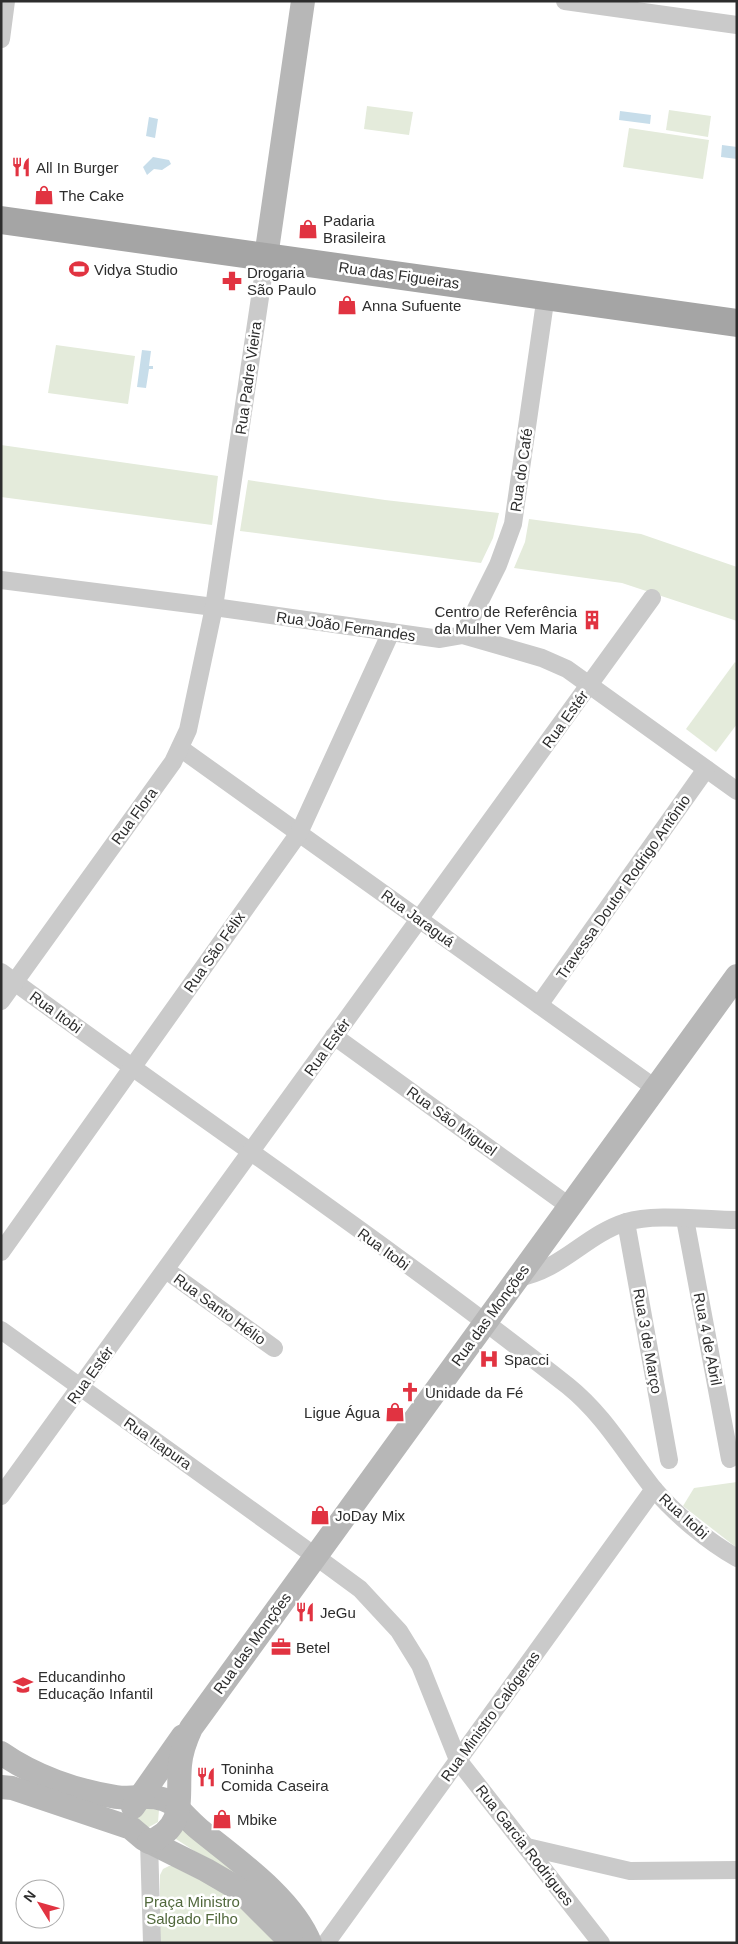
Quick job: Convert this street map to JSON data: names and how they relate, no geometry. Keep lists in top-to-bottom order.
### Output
{
  "streets": {
    "main road": ["Rua das Figueiras"],
    "street": [
      "Rua Padre Vieira",
      "Rua do Café",
      "Rua João Fernandes",
      "Rua Estér",
      "Rua Flora",
      "Travessa Doutor Rodrigo Antônio",
      "Rua Jaraguá",
      "Rua São Félix",
      "Rua Itobi",
      "Rua São Miguel",
      "Rua Santo Hélio",
      "Rua das Monções",
      "Rua 4 de Abril",
      "Rua 3 de Março",
      "Rua Itapura",
      "Rua Ministro Calógeras",
      "Rua Garcia Rodrigues"
    ]
  },
  "crossings": [
    ["Rua das Figueiras", "Rua Padre Vieira"],
    ["Rua das Figueiras", "Rua do Café"],
    ["Rua Padre Vieira", "Rua João Fernandes"],
    ["Rua Padre Vieira", "Rua Flora"],
    ["Rua do Café", "Rua João Fernandes"],
    ["Rua João Fernandes", "Rua Estér"],
    ["Rua João Fernandes", "Rua Flora"],
    ["Rua João Fernandes", "Travessa Doutor Rodrigo Antônio"],
    ["Rua João Fernandes", "Rua São Félix"],
    ["Rua Estér", "Rua Jaraguá"],
    ["Rua Estér", "Rua Itobi"],
    ["Rua Estér", "Rua São Miguel"],
    ["Rua Estér", "Rua Santo Hélio"],
    ["Rua Estér", "Rua Itapura"],
    ["Rua Flora", "Rua Jaraguá"],
    ["Rua Flora", "Rua Itobi"],
    ["Travessa Doutor Rodrigo Antônio", "Rua Jaraguá"],
    ["Rua Jaraguá", "Rua São Félix"],
    ["Rua Jaraguá", "Rua das Monções"],
    ["Rua São Félix", "Rua Itobi"],
    ["Rua Itobi", "Rua das Monções"],
    ["Rua Itobi", "Rua Ministro Calógeras"],
    ["Rua São Miguel", "Rua das Monções"],
    ["Rua das Monções", "Rua Itapura"],
    ["Rua das Monções", "Rua Garcia Rodrigues"],
    ["Rua Itapura", "Rua Garcia Rodrigues"],
    ["Rua Ministro Calógeras", "Rua Garcia Rodrigues"]
  ],
  "parks": ["Praça Ministro Salgado Filho"],
  "places": {
    "restaurant": ["All In Burger", "JeGu", "Toninha Comida Caseira"],
    "shop": [
      "The Cake",
      "Padaria Brasileira",
      "Anna Sufuente",
      "Ligue Água",
      "JoDay Mix",
      "Mbike"
    ],
    "sports": ["Vidya Studio"],
    "pharmacy": ["Drogaria São Paulo"],
    "building": ["Centro de Referência da Mulher Vem Maria"],
    "hospital": ["Spacci"],
    "church": ["Unidade da Fé"],
    "office": ["Betel"],
    "school or university": ["Educandinho Educação Infantil"]
  },
  "north": "top left"
}
